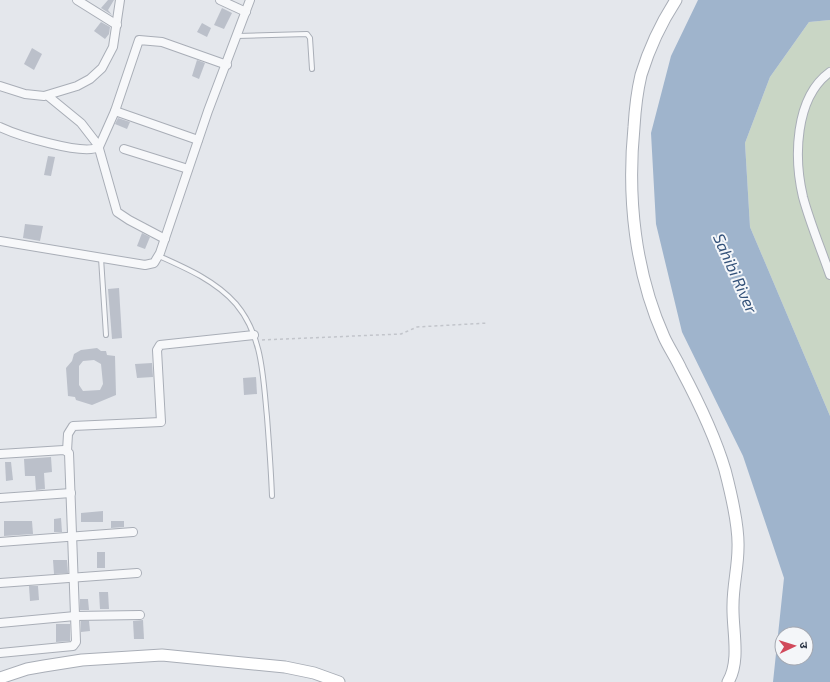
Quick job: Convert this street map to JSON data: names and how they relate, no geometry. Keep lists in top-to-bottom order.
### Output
{
  "water": ["Sahibi River"],
  "north": "right"
}
